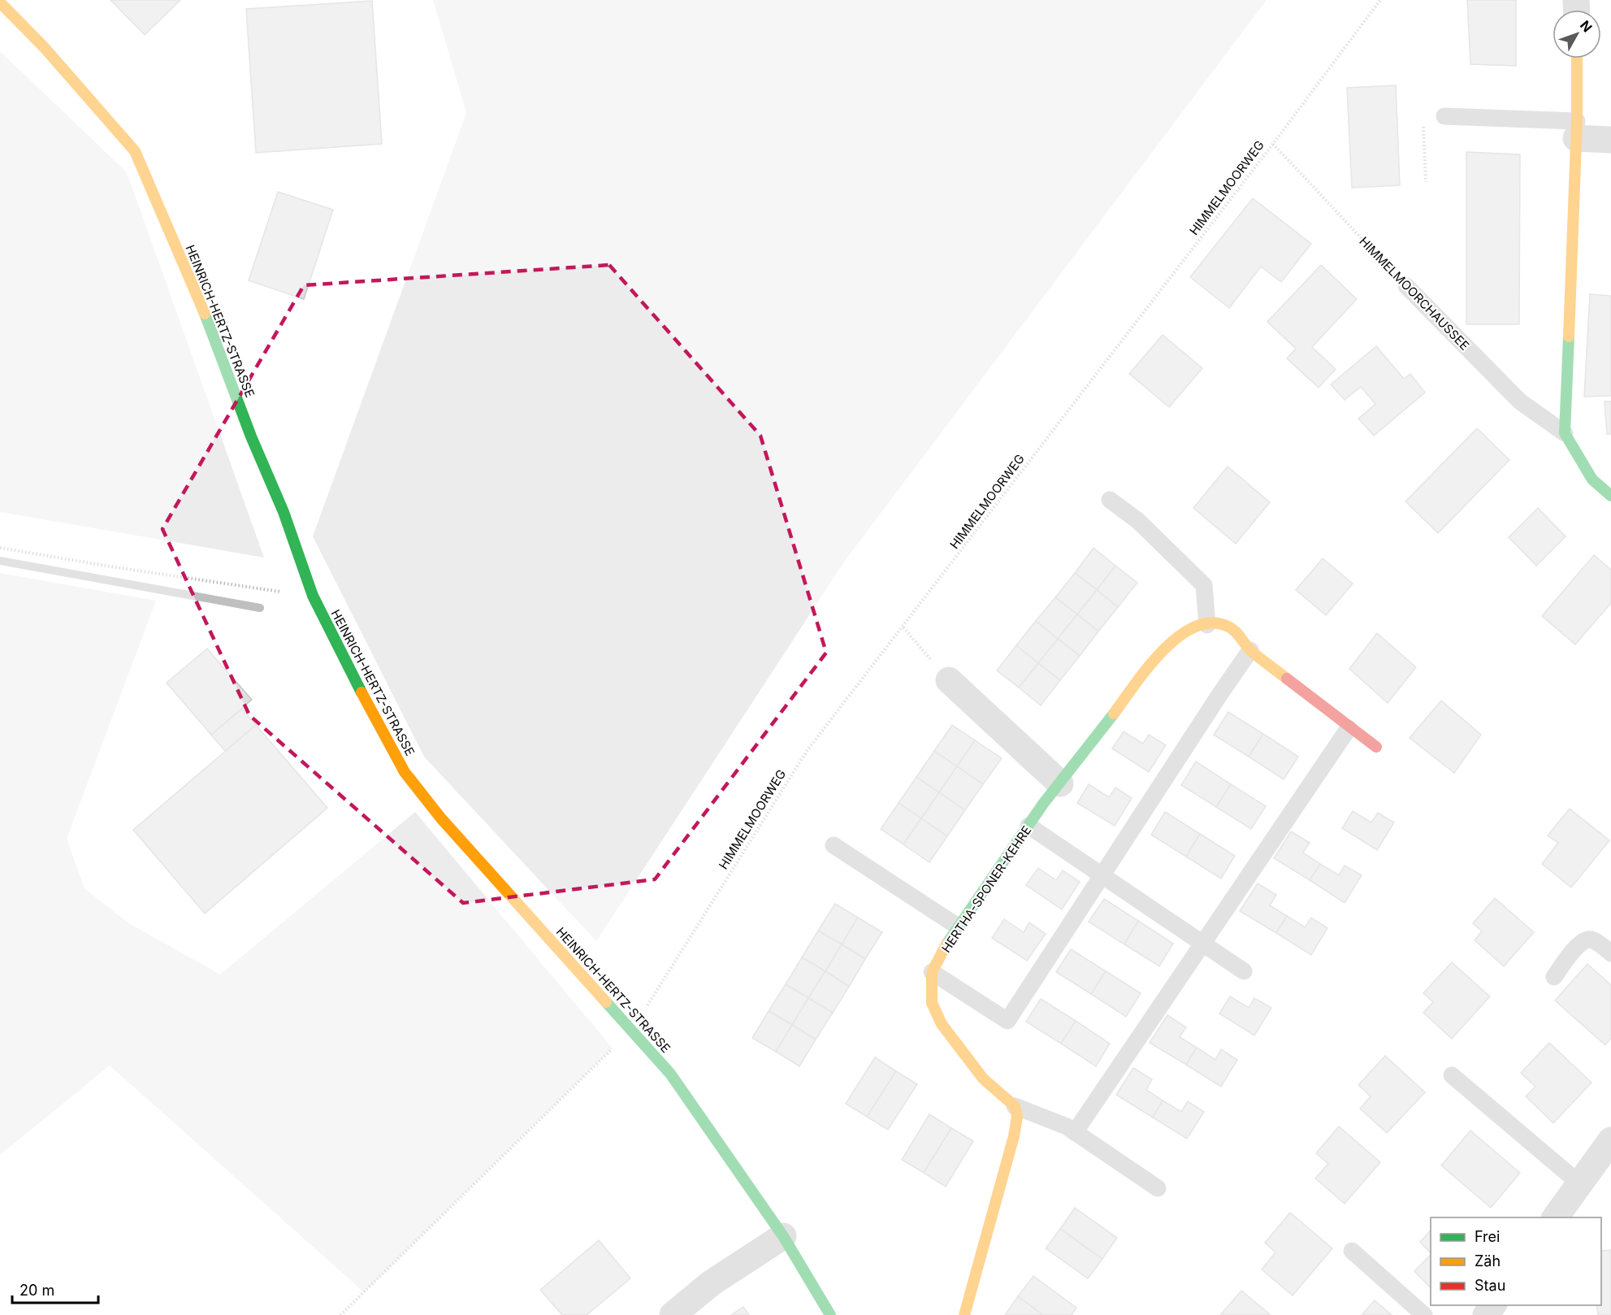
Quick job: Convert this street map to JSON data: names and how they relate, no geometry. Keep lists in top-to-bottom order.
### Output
{
  "streets": {
    "street": ["HIMMELMOORCHAUSSEE", "HEINRICH-HERTZ-STRASSE", "HERTHA-SPONER-KEHRE"],
    "path": ["HIMMELMOORWEG"]
  },
  "crossings": [
    ["HIMMELMOORWEG", "HIMMELMOORCHAUSSEE"],
    ["HIMMELMOORWEG", "HEINRICH-HERTZ-STRASSE"]
  ],
  "legend": ["Frei", "Zäh", "Stau"],
  "scale_bar": "20 m",
  "north": "top right"
}
